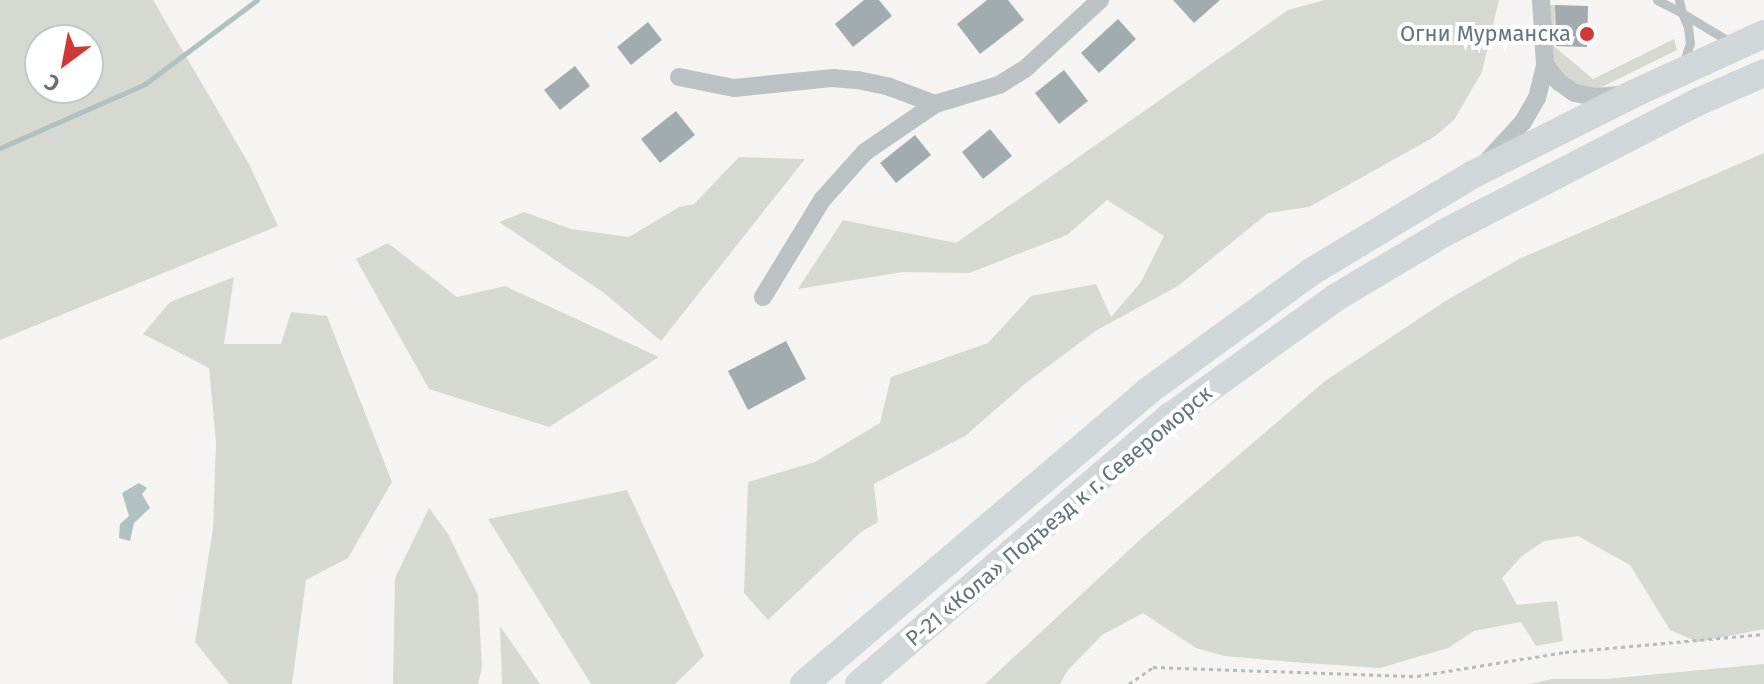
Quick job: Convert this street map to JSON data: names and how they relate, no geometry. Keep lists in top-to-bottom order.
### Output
{
  "streets": {
    "main road": ["Р-21 «Кола» Подъезд к г. Североморск"]
  },
  "places": ["Огни Мурманска"],
  "north": "bottom left"
}
